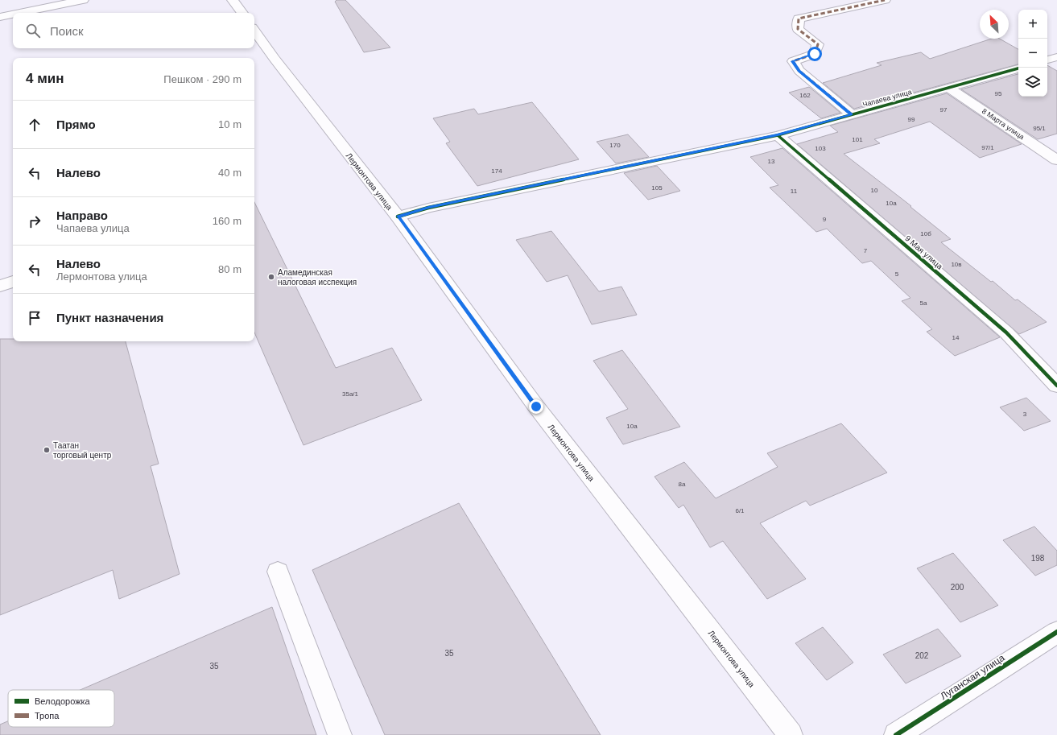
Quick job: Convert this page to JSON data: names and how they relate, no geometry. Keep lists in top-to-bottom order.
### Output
{
  "streets": {
    "street": [
      "Чапаева улица",
      "8 Марта улица",
      "Лермонтова улица",
      "9 Мая улица",
      "Луганская улица"
    ]
  },
  "crossings": [
    ["Чапаева улица", "8 Марта улица"],
    ["Чапаева улица", "Лермонтова улица"],
    ["Чапаева улица", "9 Мая улица"]
  ],
  "places": ["Аламединская налоговая исспекция", "Таатан торговый центр"],
  "house_numbers": [
    "95",
    "162",
    "97",
    "99",
    "95/1",
    "101",
    "170",
    "97/1",
    "103",
    "13",
    "174",
    "105",
    "10",
    "11",
    "10а",
    "9",
    "10б",
    "7",
    "10в",
    "5",
    "5а",
    "14",
    "35а/1",
    "3",
    "10а",
    "8а",
    "6/1",
    "198",
    "200",
    "35",
    "202",
    "35"
  ],
  "legend": ["Велодорожка", "Тропа"],
  "north": "top left",
  "page": {
    "map_buttons": ["+", "−"],
    "search": "Поиск",
    "heading": ["4 мин", "Пешком · 290 m"],
    "list": [
      ["Прямо", "10 m"],
      ["Налево", "40 m"],
      ["Направо", "Чапаева улица", "160 m"],
      ["Налево", "Лермонтова улица", "80 m"],
      "Пункт назначения"
    ]
  }
}
